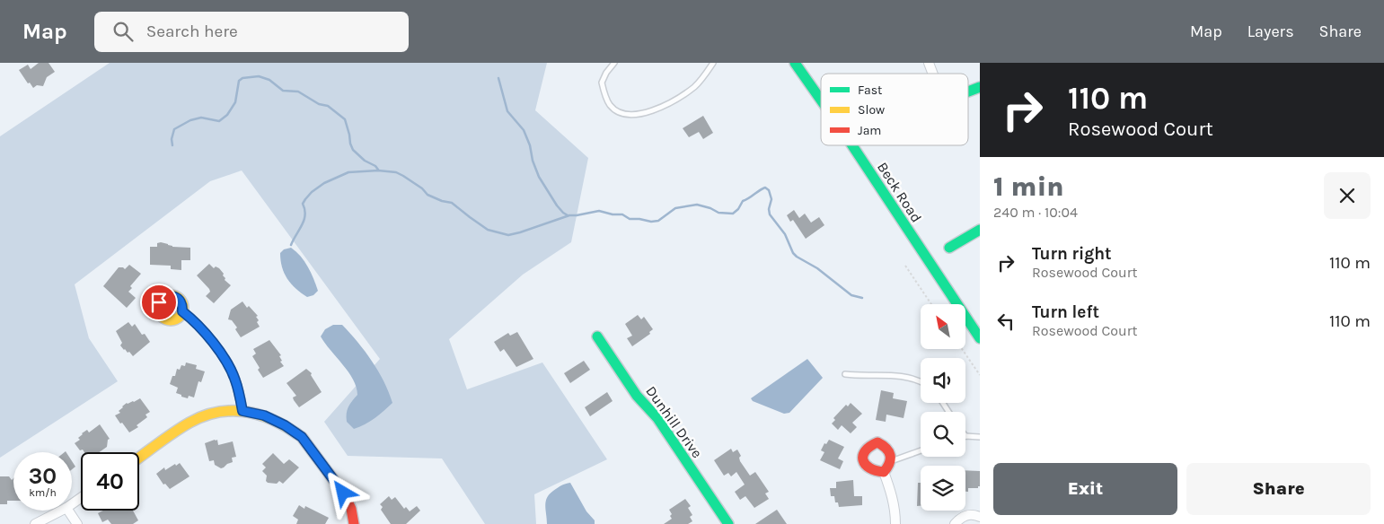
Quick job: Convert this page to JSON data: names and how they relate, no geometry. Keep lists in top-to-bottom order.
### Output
{
  "streets": {
    "street": ["Beck Road", "Dunhill Drive"]
  },
  "legend": ["Fast", "Slow", "Jam"],
  "north": "top left",
  "page": {
    "header": "Map",
    "search": "Search here",
    "nav": ["Map", "Layers", "Share"],
    "turn": ["110 m", "Rosewood Court"],
    "heading": ["1 min", "240 m · 10:04"],
    "list": [
      {
        "name": "Turn right",
        "note": "Rosewood Court",
        "value": "110 m"
      },
      {
        "name": "Turn left",
        "note": "Rosewood Court",
        "value": "110 m"
      }
    ],
    "speed": "30 km/h",
    "limit": "40",
    "buttons": ["Exit", "Share"]
  }
}
